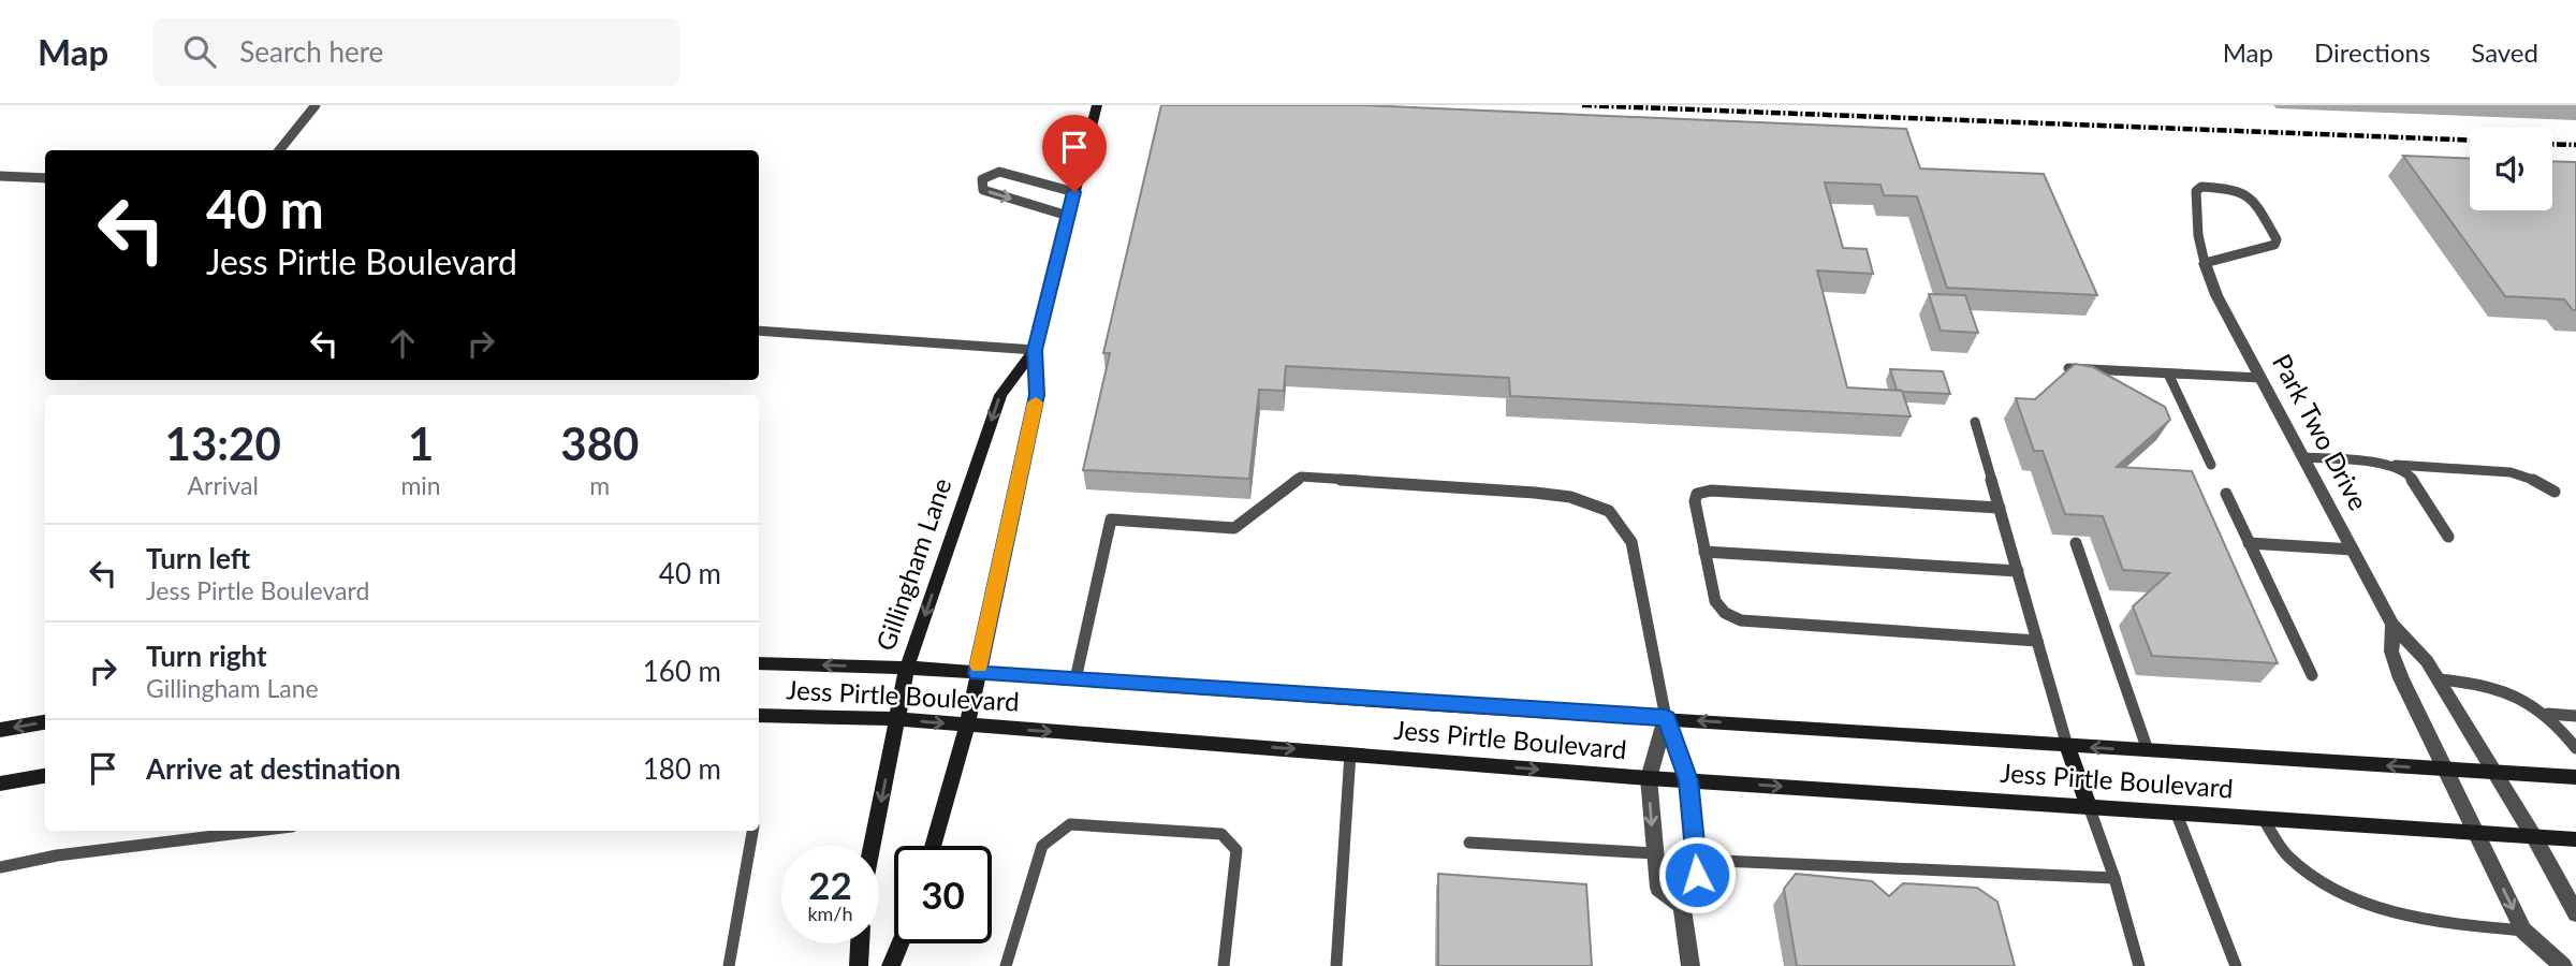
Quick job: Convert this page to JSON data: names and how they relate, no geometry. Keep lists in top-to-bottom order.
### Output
{
  "streets": {
    "street": ["Park Two Drive", "Gillingham Lane", "Jess Pirtle Boulevard"]
  },
  "crossings": [
    ["Park Two Drive", "Jess Pirtle Boulevard"],
    ["Gillingham Lane", "Jess Pirtle Boulevard"]
  ],
  "page": {
    "header": "Map",
    "search": "Search here",
    "nav": ["Map", "Directions", "Saved"],
    "turn": ["40 m", "Jess Pirtle Boulevard"],
    "eta": [
      "13:20",
      "Arrival",
      "1",
      "min",
      "380",
      "m"
    ],
    "list": [
      {
        "name": "Turn left",
        "note": "Jess Pirtle Boulevard",
        "value": "40 m"
      },
      {
        "name": "Turn right",
        "note": "Gillingham Lane",
        "value": "160 m"
      },
      {
        "name": "Arrive at destination",
        "value": "180 m"
      }
    ],
    "speed": "22 km/h",
    "limit": "30"
  }
}
